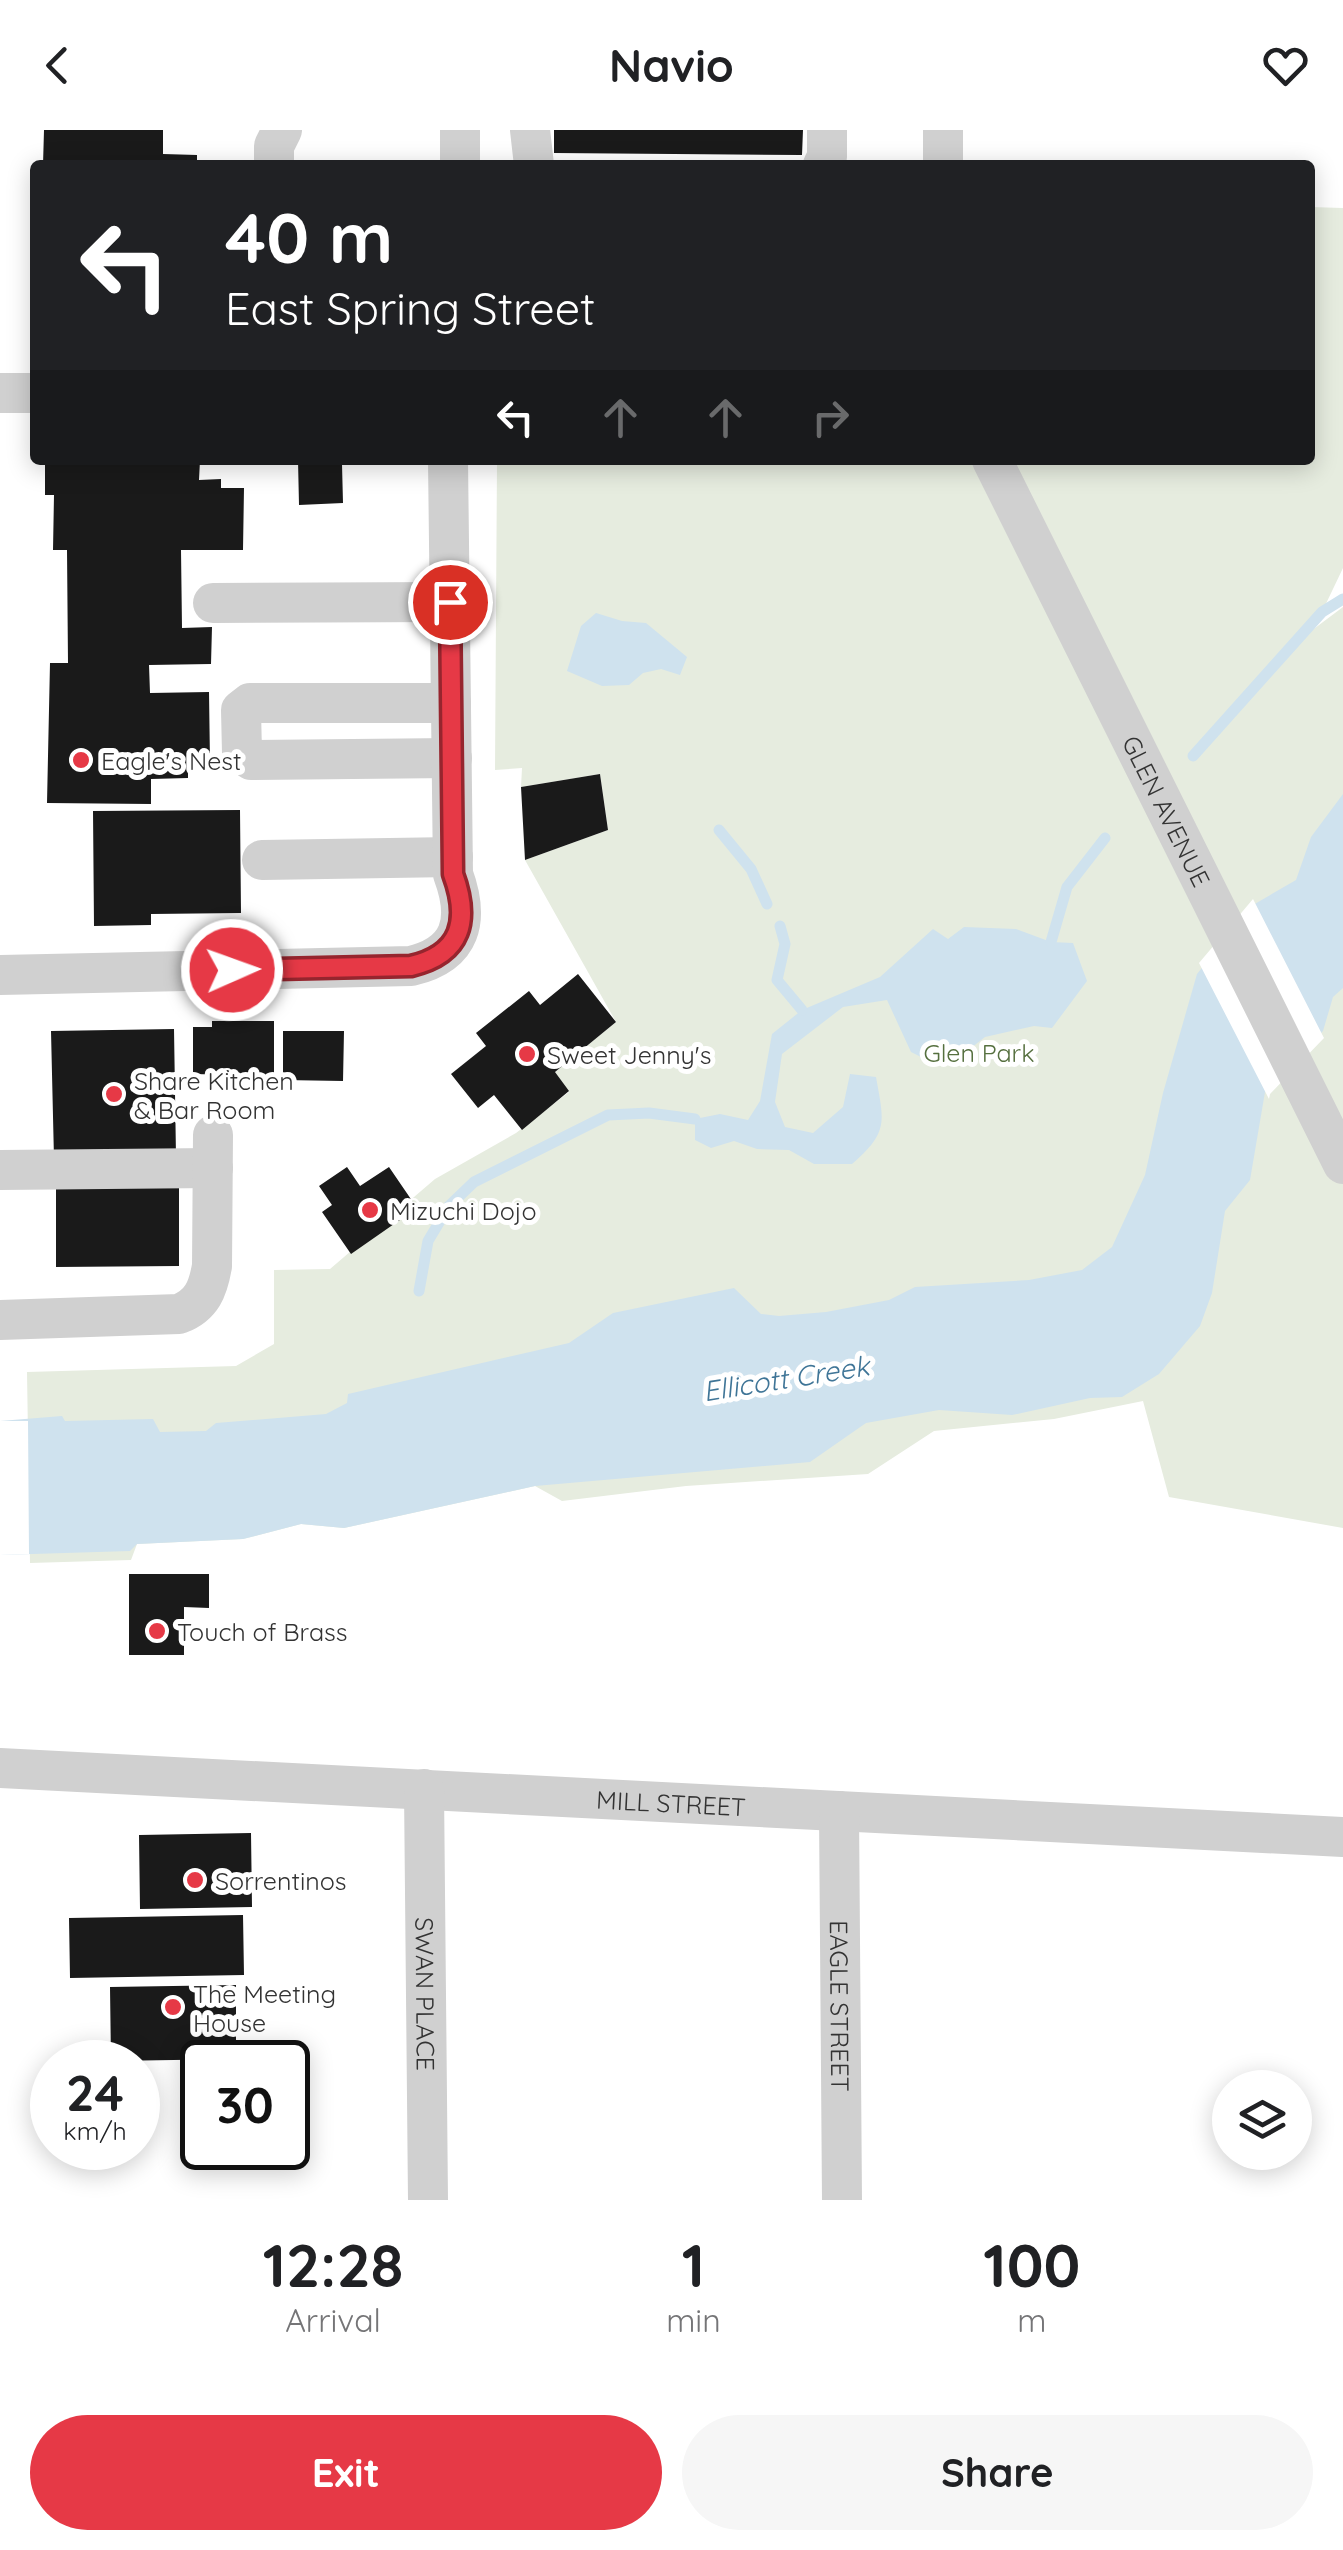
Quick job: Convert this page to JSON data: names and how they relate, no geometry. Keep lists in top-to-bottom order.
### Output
{
  "streets": {
    "street": [
      "GLEN AVENUE",
      "MILL STREET",
      "SWAN PLACE",
      "EAGLE STREET"
    ]
  },
  "crossings": [
    ["MILL STREET", "SWAN PLACE"],
    ["MILL STREET", "EAGLE STREET"]
  ],
  "water": ["Ellicott Creek"],
  "parks": ["Glen Park"],
  "places": [
    "Eagle's Nest",
    "Sweet Jenny's",
    "Share Kitchen & Bar Room",
    "Mizuchi Dojo",
    "Touch of Brass",
    "Sorrentinos",
    "The Meeting House"
  ],
  "page": {
    "header": "Navio",
    "turn": ["40 m", "East Spring Street"],
    "speed": "24 km/h",
    "limit": "30",
    "eta": [
      "12:28",
      "Arrival",
      "1",
      "min",
      "100",
      "m"
    ],
    "buttons": ["Exit", "Share"]
  }
}
